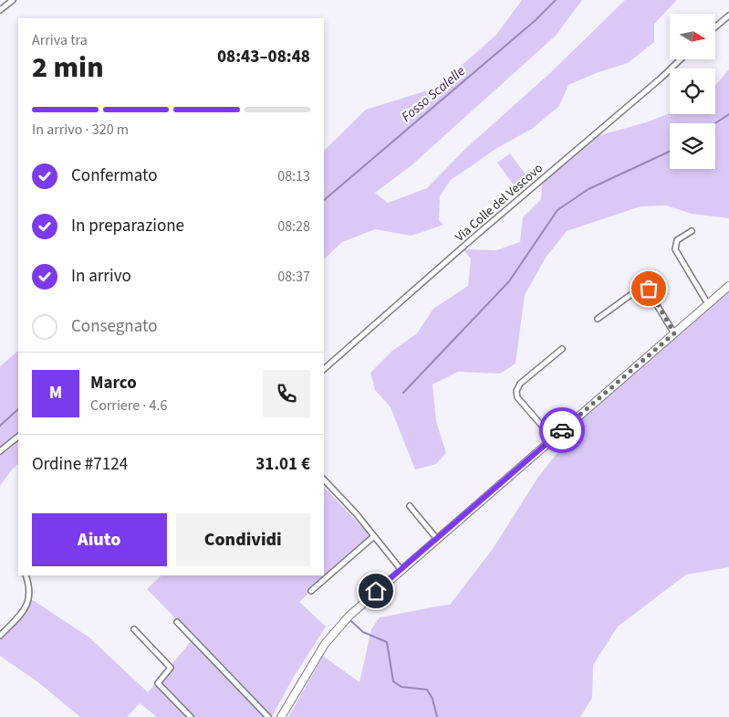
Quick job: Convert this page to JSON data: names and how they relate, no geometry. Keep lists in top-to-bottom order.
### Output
{
  "streets": {
    "street": ["Via Colle del Vescovo"]
  },
  "water": ["Fosso Scalelle"],
  "north": "right",
  "page": {
    "heading": ["2 min", "Arriva tra", "08:43–08:48"],
    "panel": [
      "Marco",
      "Corriere · 4.6",
      "Ordine #7124",
      "31.01 €"
    ],
    "bar": "In arrivo · 320 m",
    "list": [
      ["Confermato", "08:13"],
      ["In preparazione", "08:28"],
      ["In arrivo", "08:37"],
      "Consegnato"
    ],
    "round": "M",
    "buttons": ["Aiuto", "Condividi"]
  }
}
